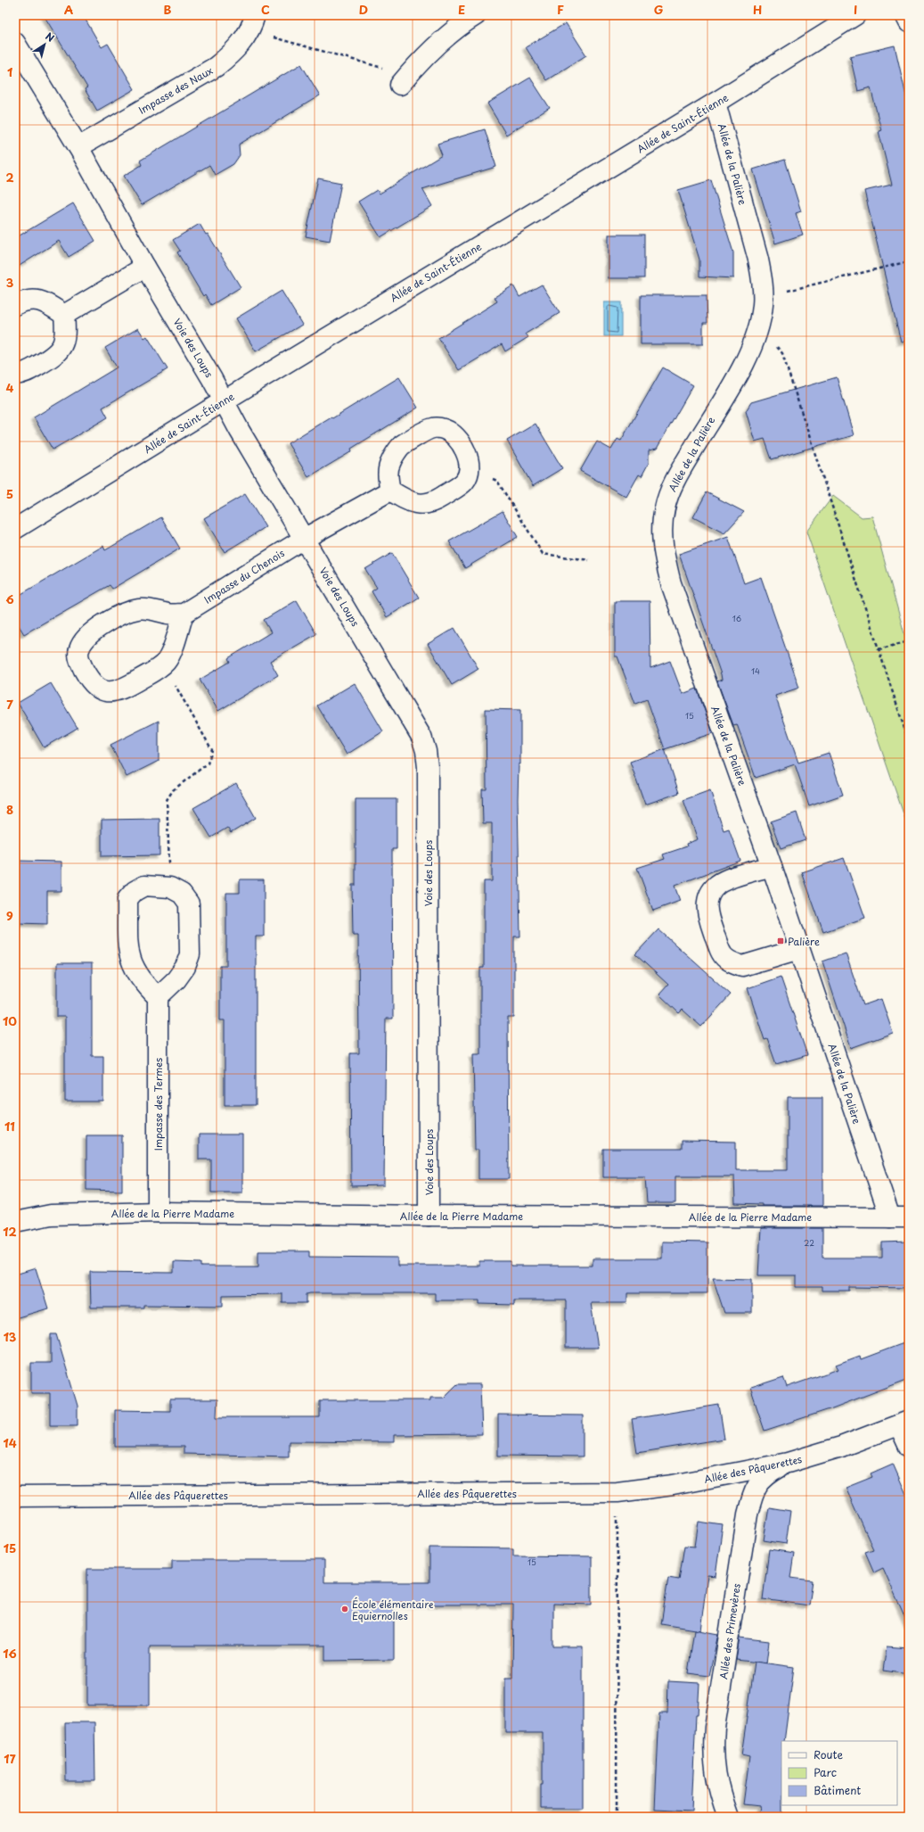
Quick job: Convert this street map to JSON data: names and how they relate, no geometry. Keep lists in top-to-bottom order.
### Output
{
  "streets": {
    "street": [
      "Impasse des Naux",
      "Allée de Saint-Étienne",
      "Allée de la Palière",
      "Voie des Loups",
      "Impasse du Chenois",
      "Impasse des Termes",
      "Allée de la Pierre Madame",
      "Allée des Pâquerettes",
      "Allée des Primevères"
    ]
  },
  "crossings": [
    ["Impasse des Naux", "Voie des Loups"],
    ["Allée de Saint-Étienne", "Allée de la Palière"],
    ["Allée de Saint-Étienne", "Voie des Loups"],
    ["Allée de la Palière", "Allée de la Pierre Madame"],
    ["Voie des Loups", "Impasse du Chenois"],
    ["Voie des Loups", "Allée de la Pierre Madame"],
    ["Impasse des Termes", "Allée de la Pierre Madame"],
    ["Allée des Pâquerettes", "Allée des Primevères"]
  ],
  "places": {
    "transit": ["Palière"],
    "other": ["École élémentaire Equiernolles"]
  },
  "house_numbers": [
    "16",
    "14",
    "15",
    "22",
    "15"
  ],
  "legend": ["Route", "Parc", "Bâtiment"],
  "north": "top right",
  "grid": {
    "columns": [
      "A",
      "B",
      "C",
      "D",
      "E",
      "F",
      "G",
      "H",
      "I"
    ],
    "rows": [
      "1",
      "2",
      "3",
      "4",
      "5",
      "6",
      "7",
      "8",
      "9",
      "10",
      "11",
      "12",
      "13",
      "14",
      "15",
      "16",
      "17"
    ]
  }
}
